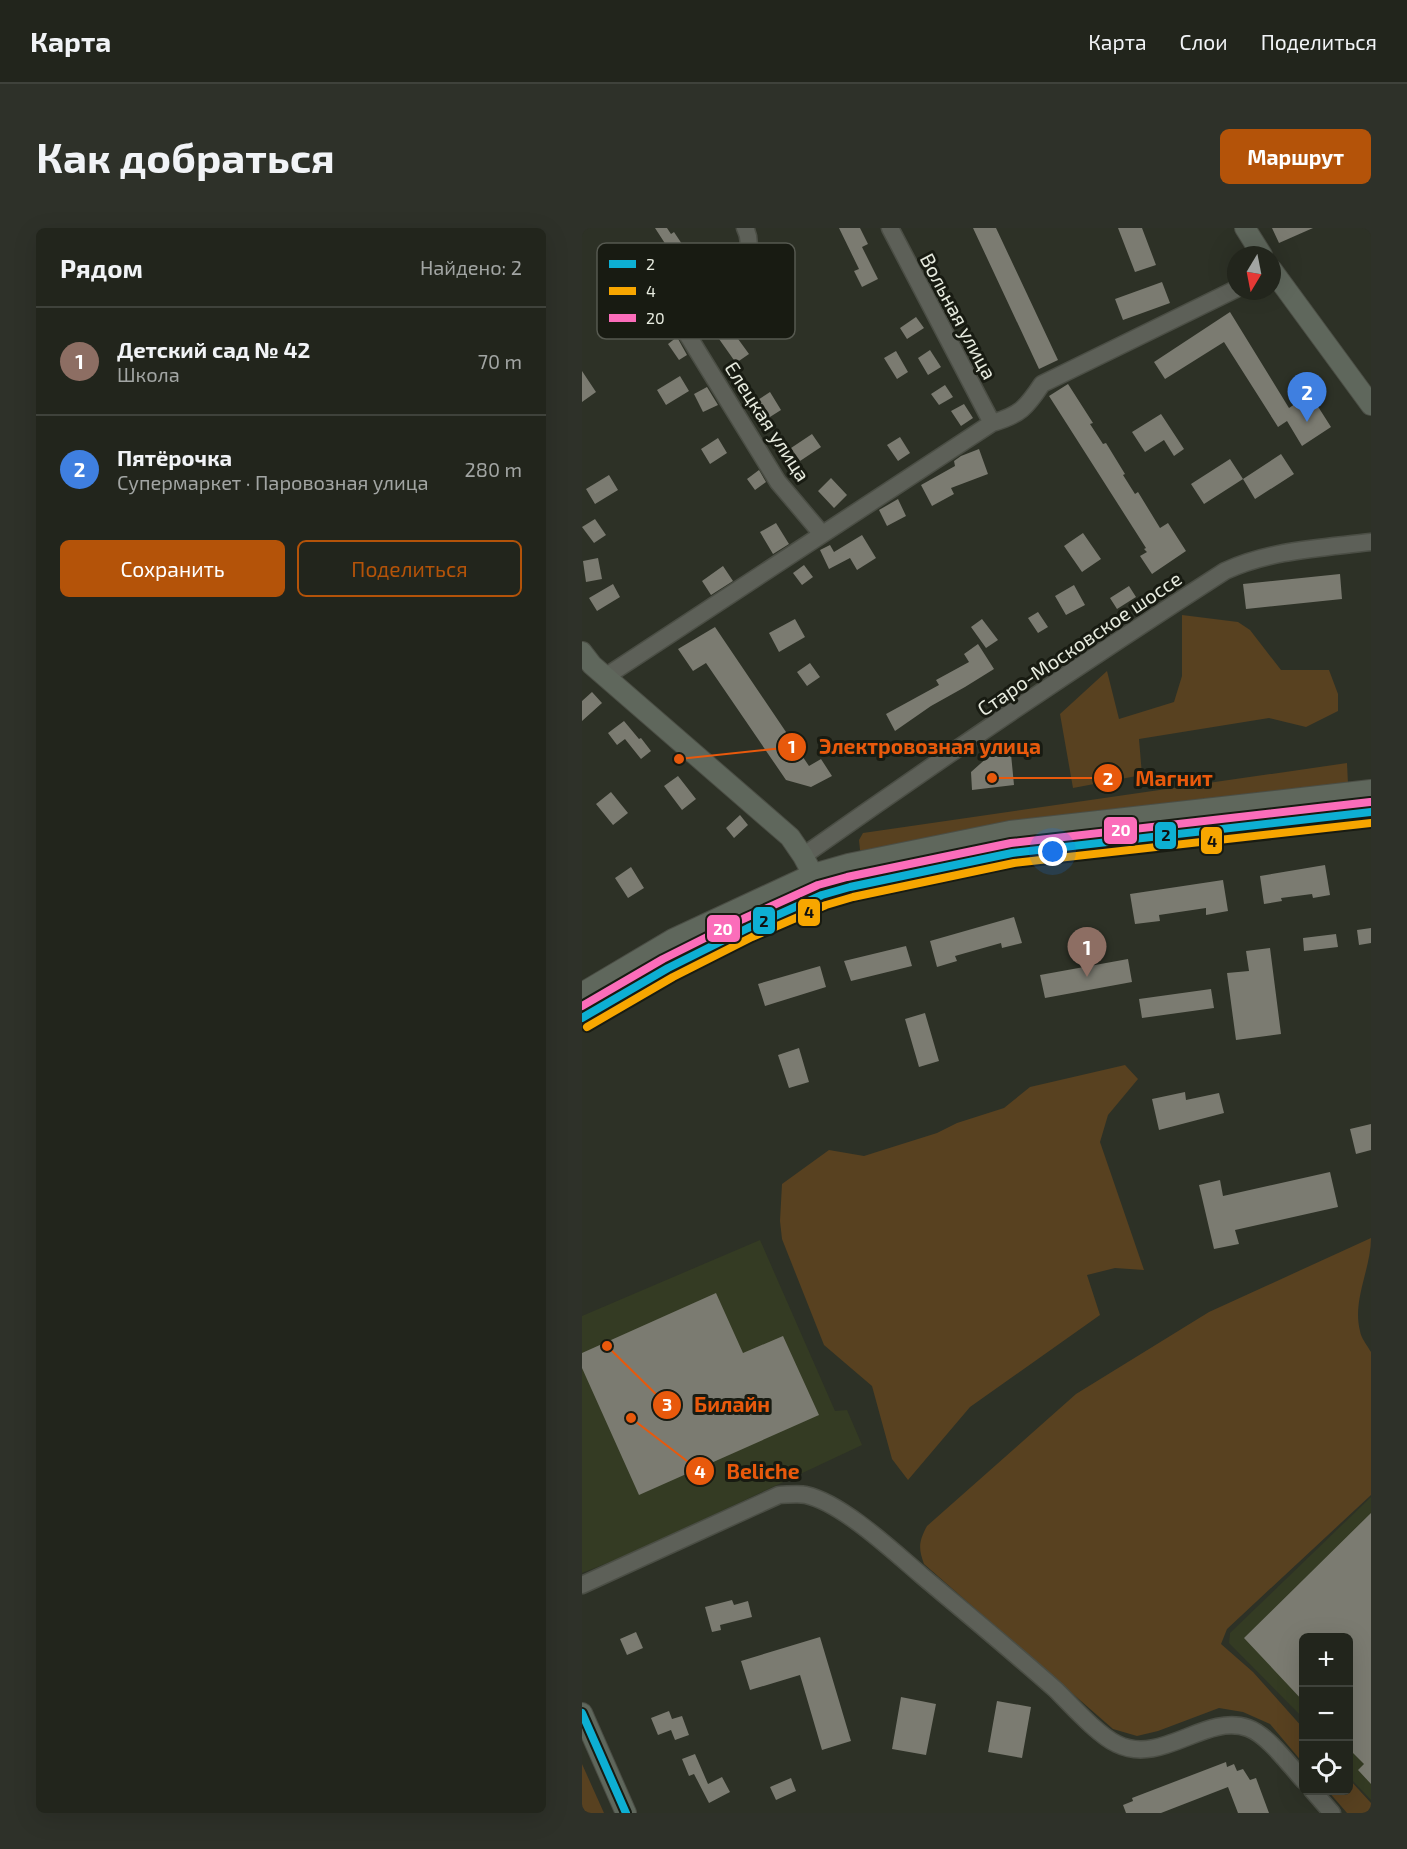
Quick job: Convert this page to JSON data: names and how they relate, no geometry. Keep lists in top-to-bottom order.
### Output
{
  "streets": {
    "street": ["Вольная улица", "Елецкая улица", "Старо-Московское шоссе"]
  },
  "places": [
    "Электровозная улица",
    "Магнит",
    "Билайн",
    "Beliche"
  ],
  "lines": ["transit line 20", "transit line 2", "transit line 4"],
  "legend": ["2", "4", "20"],
  "north": "bottom",
  "page": {
    "header": "Карта",
    "nav": ["Карта", "Слои", "Поделиться"],
    "buttons": [
      "Маршрут",
      ["Сохранить", "Поделиться"]
    ],
    "title": "Как добраться",
    "heading": ["Рядом", "Найдено: 2"],
    "list": [
      {
        "mark": "1",
        "name": "Детский сад № 42",
        "note": "Школа",
        "value": "70 m"
      },
      {
        "mark": "2",
        "name": "Пятёрочка",
        "note": "Супермаркет · Паровозная улица",
        "value": "280 m"
      }
    ],
    "pins": ["2", "1"],
    "map_buttons": ["+", "−"]
  }
}
